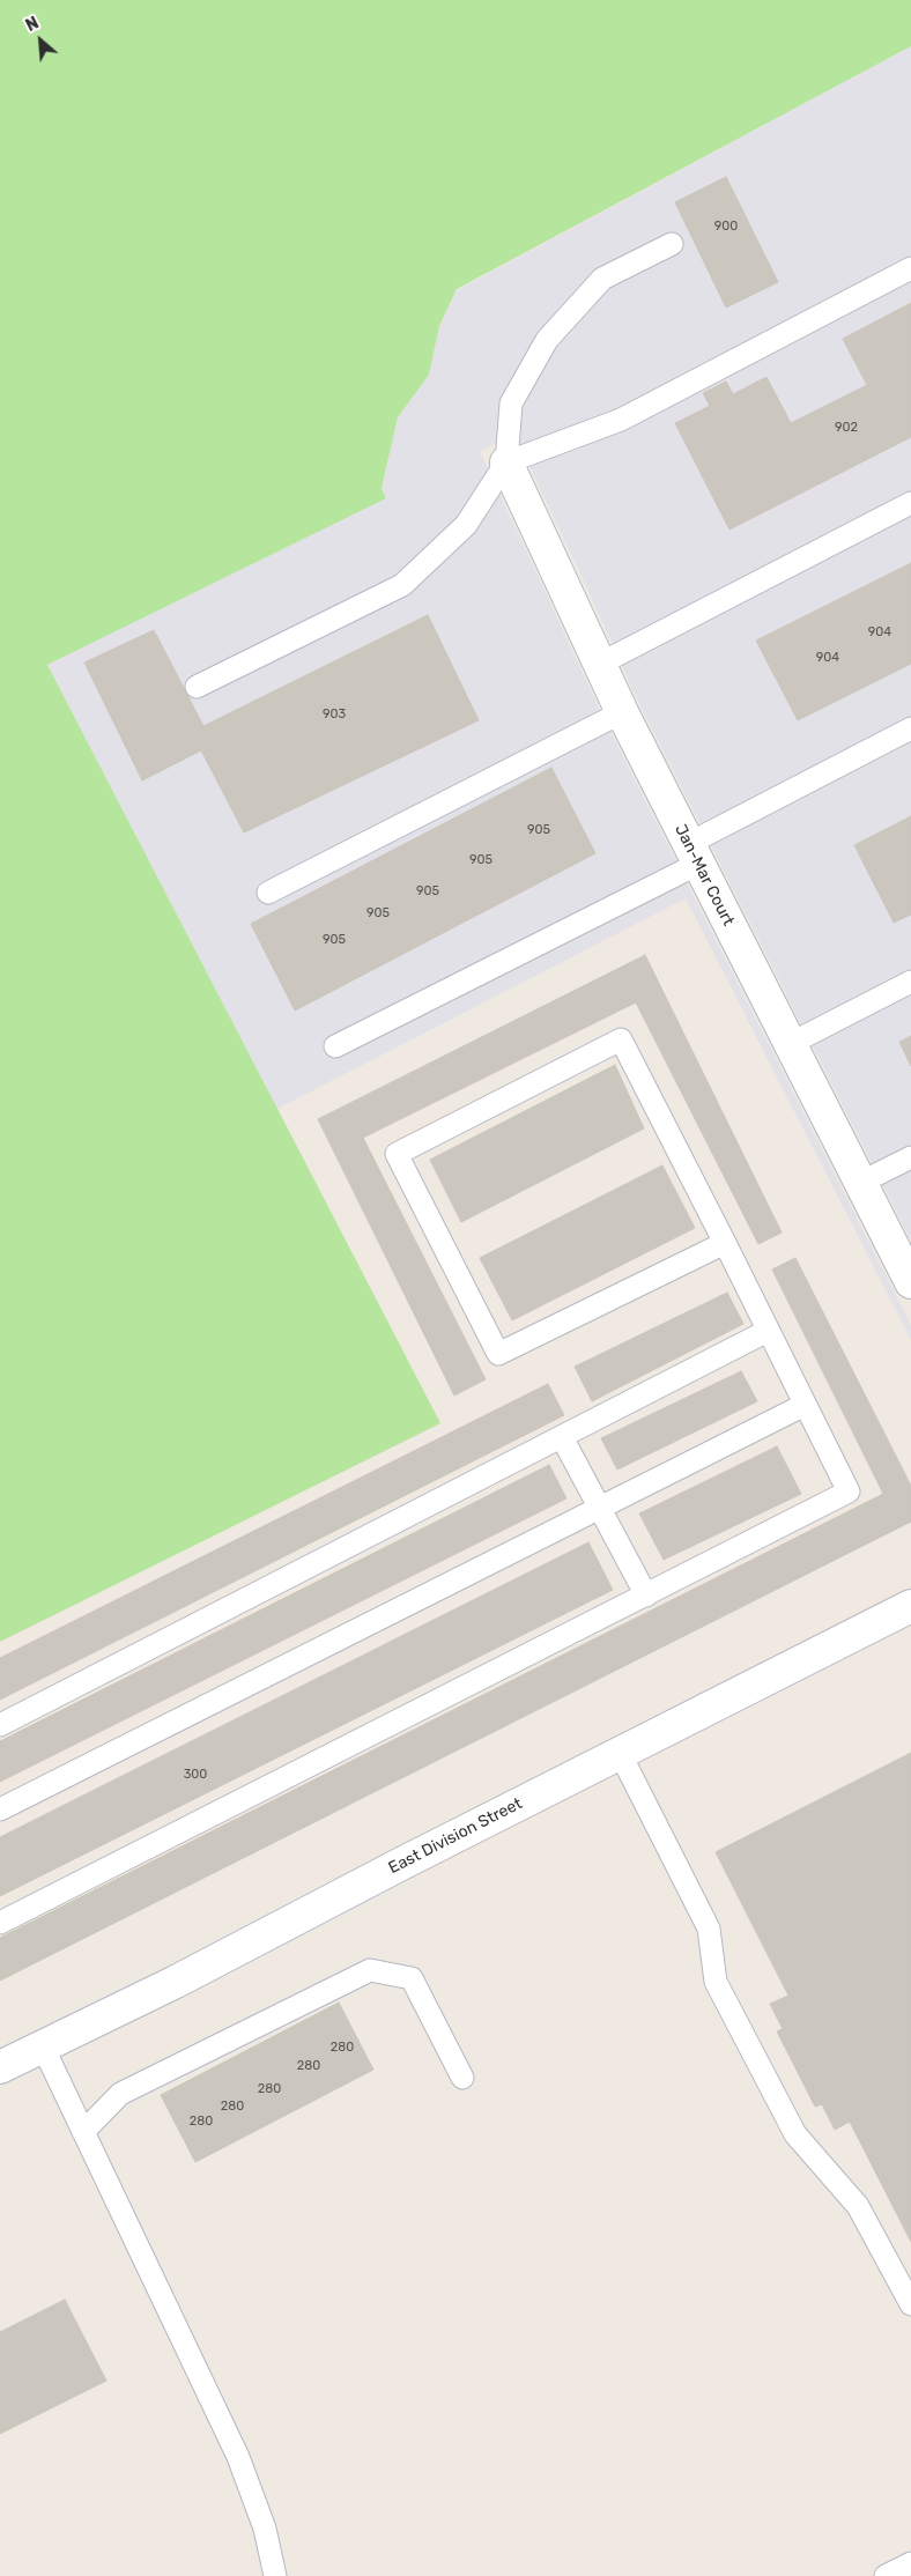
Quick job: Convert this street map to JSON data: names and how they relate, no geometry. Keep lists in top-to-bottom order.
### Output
{
  "streets": {
    "street": ["Jan-Mar Court", "East Division Street"]
  },
  "house_numbers": [
    "900",
    "902",
    "904",
    "904",
    "903",
    "905",
    "905",
    "905",
    "905",
    "905",
    "300",
    "280",
    "280",
    "280",
    "280",
    "280"
  ],
  "north": "top left"
}
